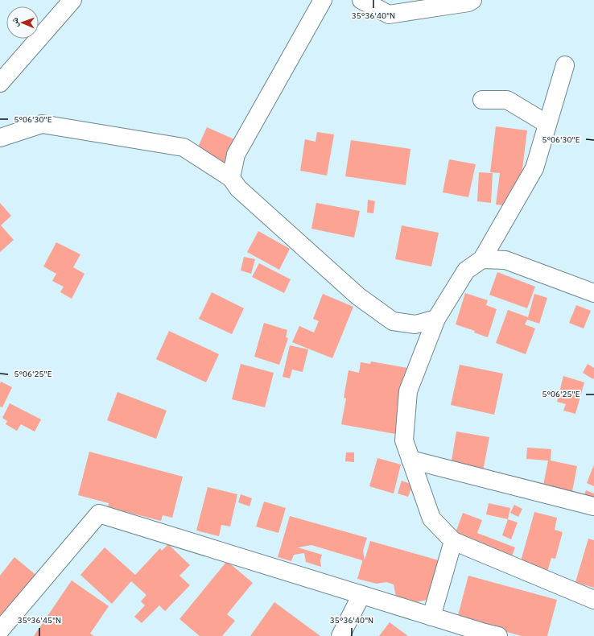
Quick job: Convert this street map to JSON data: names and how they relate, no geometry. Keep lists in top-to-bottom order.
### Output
{
  "north": "left",
  "coordinates": [
    "35°36'40\"N",
    "5°06'30\"E",
    "5°06'25\"E",
    "35°36'45\"N"
  ]
}
